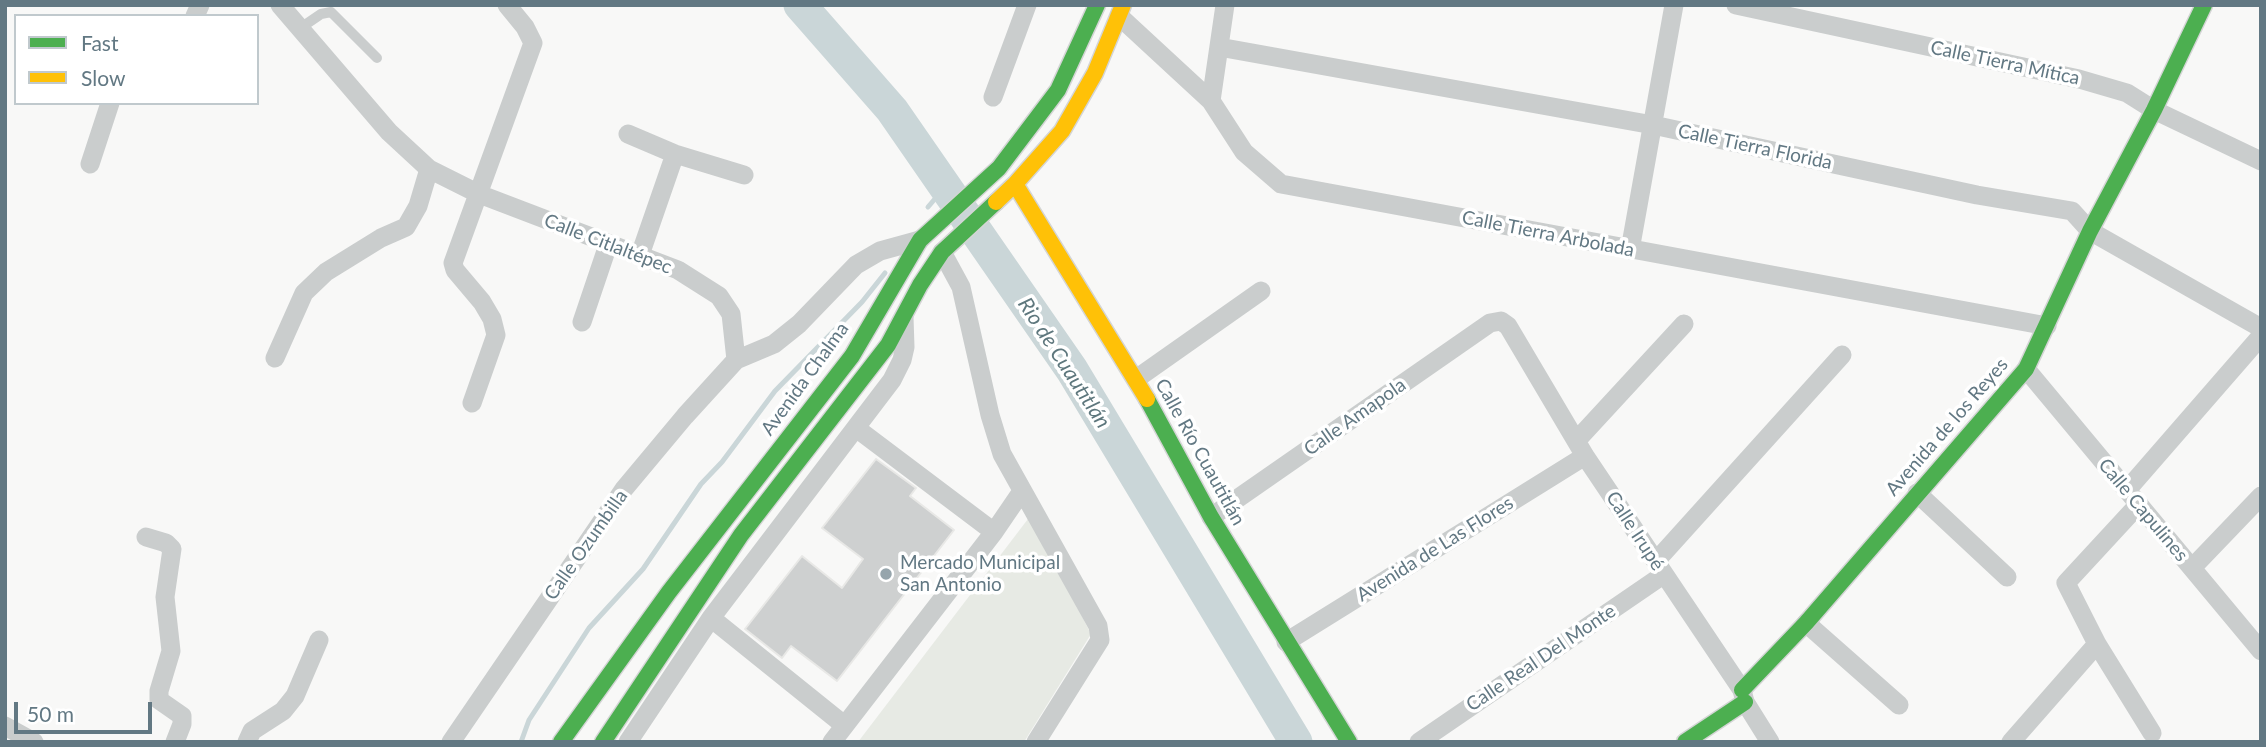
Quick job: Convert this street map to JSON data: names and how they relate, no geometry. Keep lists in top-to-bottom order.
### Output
{
  "streets": {
    "main road": ["Avenida Chalma", "Avenida de los Reyes", "Calle Río Cuautitlán"],
    "street": [
      "Calle Tierra Mítica",
      "Calle Tierra Florida",
      "Calle Tierra Arbolada",
      "Calle Citlaltépec",
      "Calle Amapola",
      "Calle Capulines",
      "Calle Irupé",
      "Calle Ozumbilla",
      "Avenida de Las Flores",
      "Calle Real Del Monte"
    ]
  },
  "crossings": [
    ["Calle Tierra Mítica", "Avenida de los Reyes"],
    ["Calle Tierra Florida", "Avenida de los Reyes"],
    ["Calle Tierra Arbolada", "Avenida de los Reyes"],
    ["Calle Citlaltépec", "Calle Ozumbilla"],
    ["Calle Amapola", "Calle Río Cuautitlán"],
    ["Calle Amapola", "Calle Irupé"],
    ["Avenida de los Reyes", "Calle Capulines"],
    ["Avenida de los Reyes", "Calle Irupé"],
    ["Calle Río Cuautitlán", "Avenida de Las Flores"],
    ["Calle Irupé", "Avenida de Las Flores"],
    ["Calle Irupé", "Calle Real Del Monte"]
  ],
  "water": ["Rio de Cuautitlán"],
  "places": ["Mercado Municipal San Antonio"],
  "legend": ["Fast", "Slow"],
  "scale_bar": "50 m"
}
